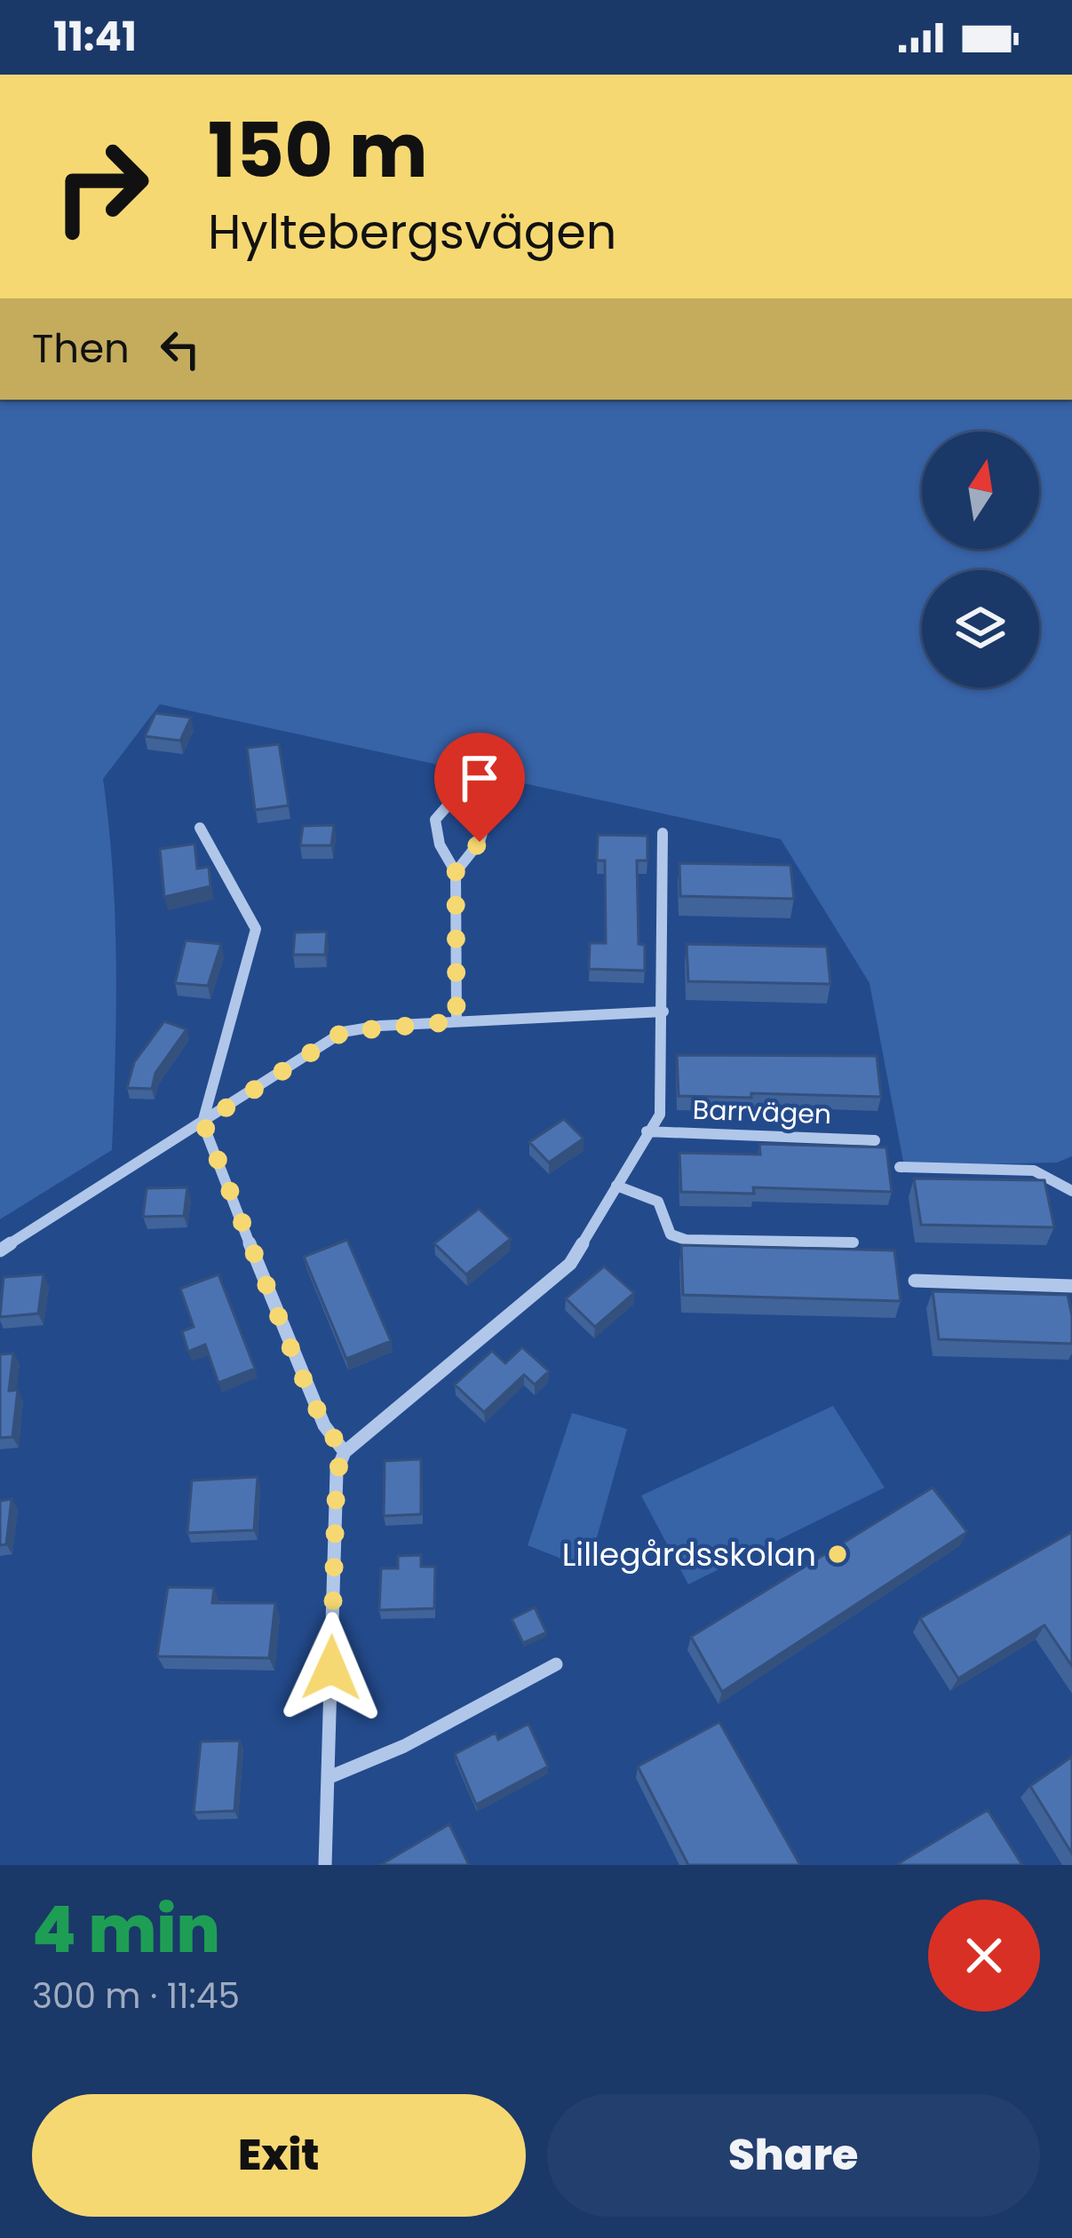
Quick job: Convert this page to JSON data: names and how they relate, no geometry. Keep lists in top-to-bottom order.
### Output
{
  "streets": {
    "street": ["Barrvägen"]
  },
  "places": ["Lillegårdsskolan"],
  "north": "top",
  "page": {
    "status": "11:41",
    "turn": ["150 m", "Hyltebergsvägen"],
    "then": "Then",
    "heading": ["4 min", "300 m · 11:45"],
    "buttons": ["Exit", "Share"]
  }
}
